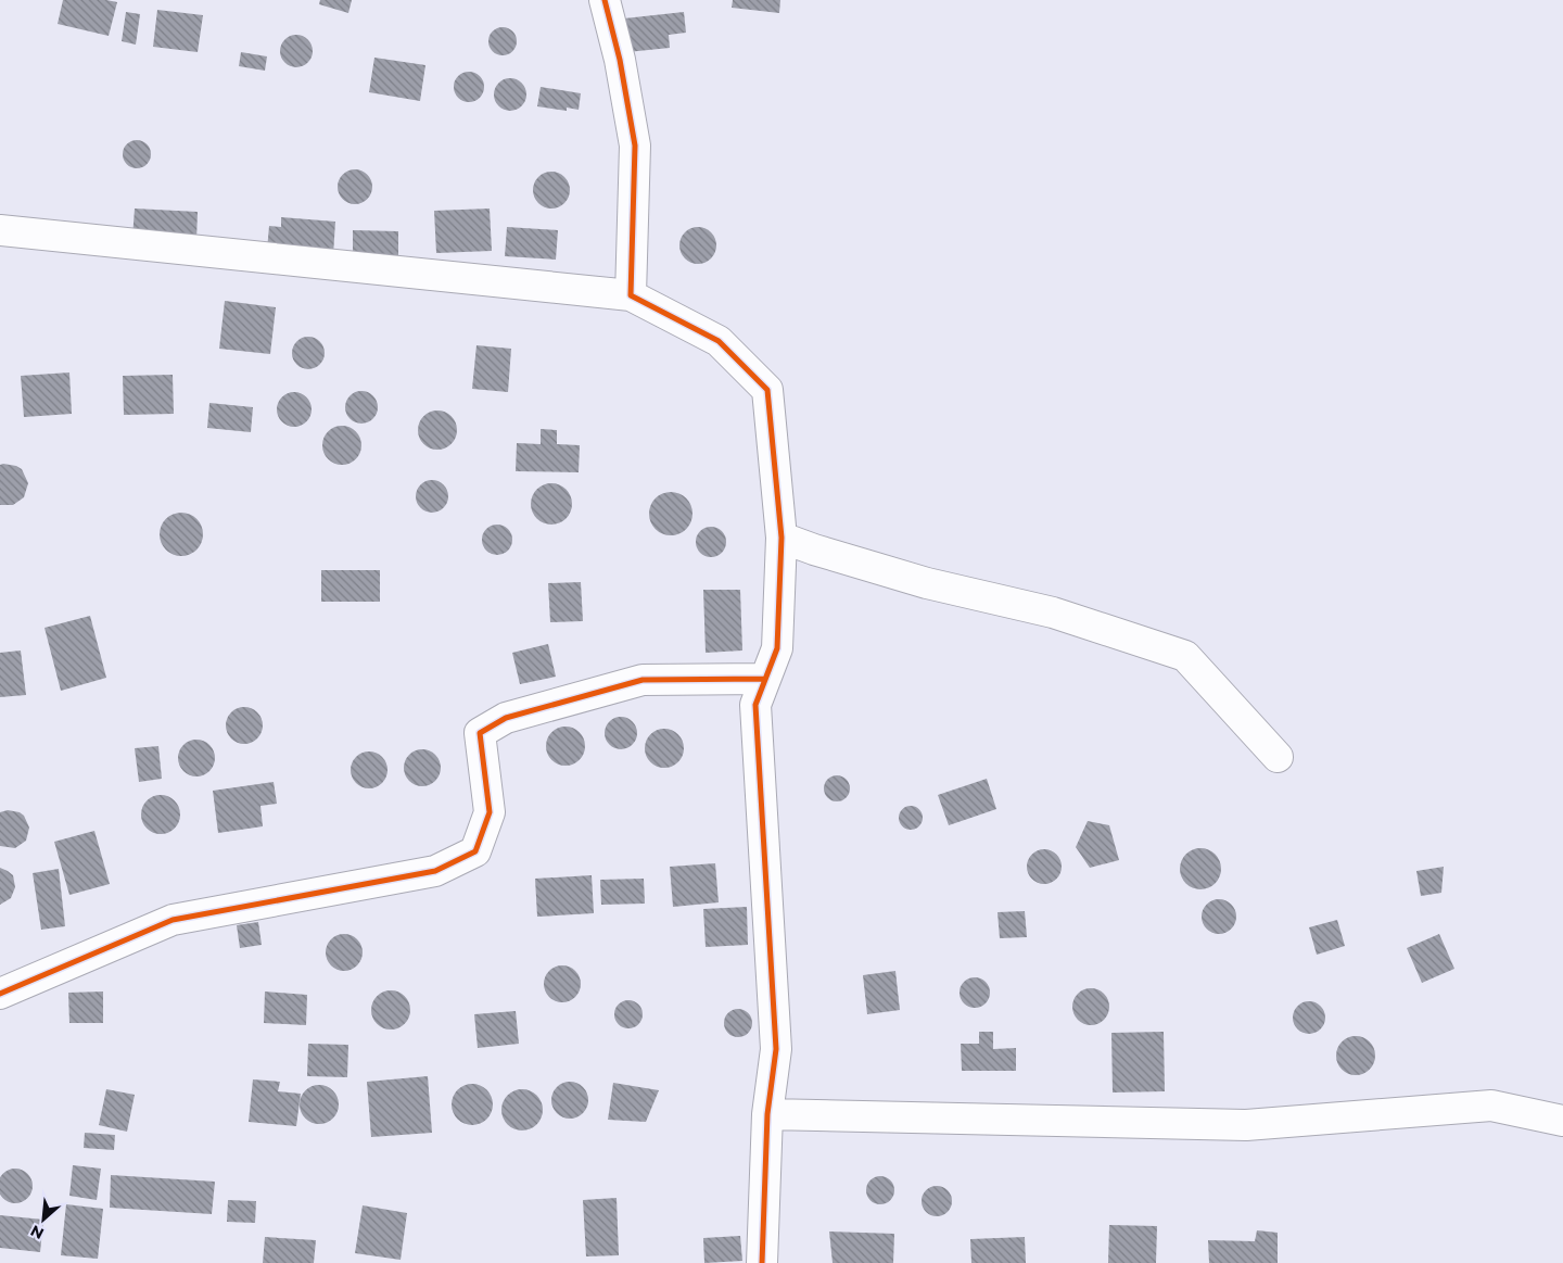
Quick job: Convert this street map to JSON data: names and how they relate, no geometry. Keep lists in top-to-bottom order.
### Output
{
  "north": "bottom left"
}
